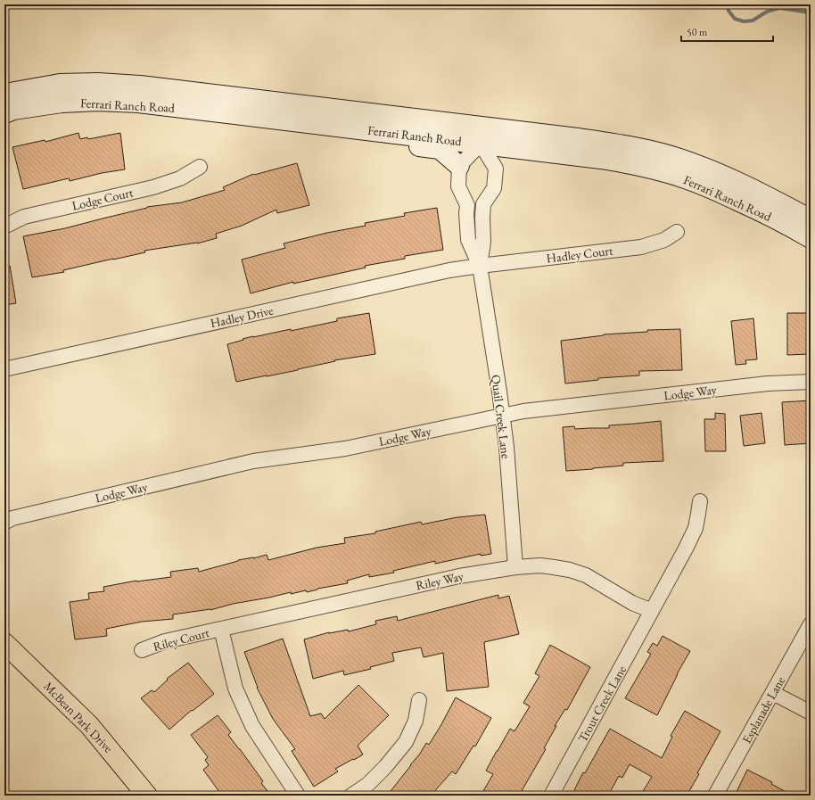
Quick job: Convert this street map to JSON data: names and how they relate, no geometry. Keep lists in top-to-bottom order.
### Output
{
  "streets": {
    "main road": ["Ferrari Ranch Road", "McBean Park Drive"],
    "street": [
      "Lodge Court",
      "Hadley Court",
      "Hadley Drive",
      "Lodge Way",
      "Quail Creek Lane",
      "Riley Way",
      "Riley Court",
      "Trout Creek Lane",
      "Esplanade Lane"
    ]
  },
  "crossings": [
    ["Hadley Court", "Hadley Drive"],
    ["Hadley Court", "Quail Creek Lane"],
    ["Hadley Drive", "Quail Creek Lane"],
    ["Lodge Way", "Quail Creek Lane"],
    ["Quail Creek Lane", "Riley Way"],
    ["Riley Way", "Riley Court"],
    ["Riley Way", "Trout Creek Lane"]
  ],
  "scale_bar": "50 m"
}
